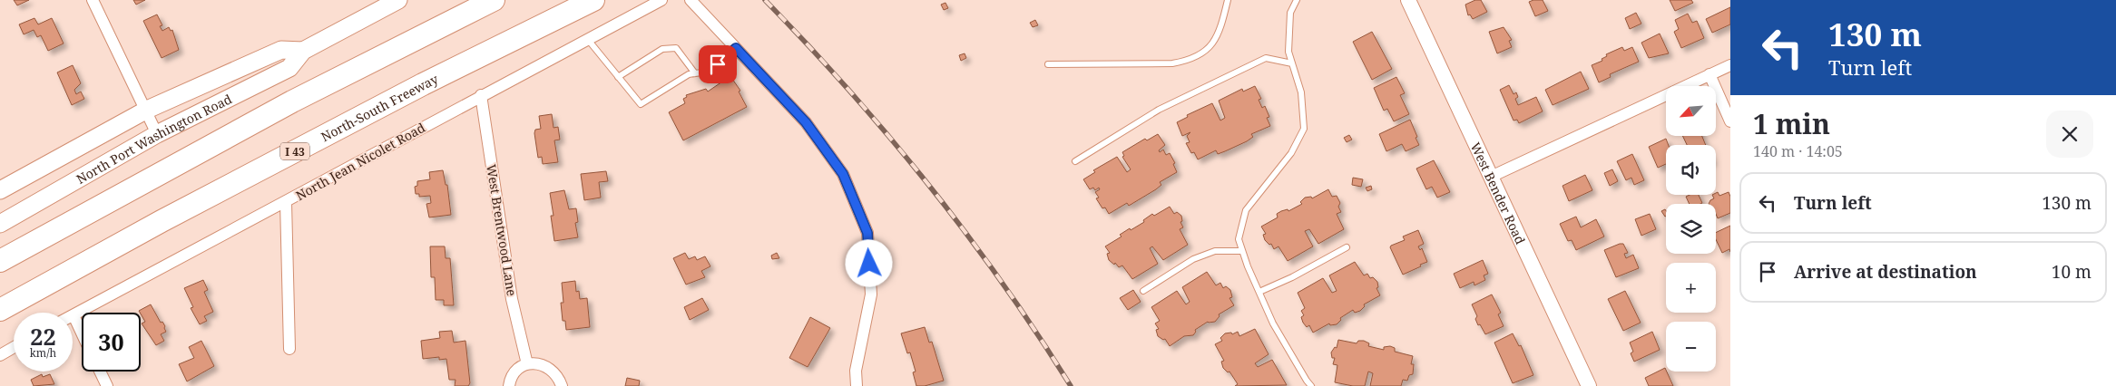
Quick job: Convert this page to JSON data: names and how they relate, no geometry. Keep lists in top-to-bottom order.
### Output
{
  "streets": {
    "highway": ["North-South Freeway", "I 43"],
    "main road": ["North Port Washington Road"],
    "street": ["North Jean Nicolet Road", "West Bender Road", "West Brentwood Lane"]
  },
  "crossings": [
    ["North Jean Nicolet Road", "West Brentwood Lane"]
  ],
  "north": "bottom left",
  "page": {
    "turn": ["130 m", "Turn left"],
    "map_buttons": ["+", "−"],
    "heading": ["1 min", "140 m · 14:05"],
    "list": [
      {
        "name": "Turn left",
        "value": "130 m"
      },
      {
        "name": "Arrive at destination",
        "value": "10 m"
      }
    ],
    "speed": "22 km/h",
    "limit": "30"
  }
}
